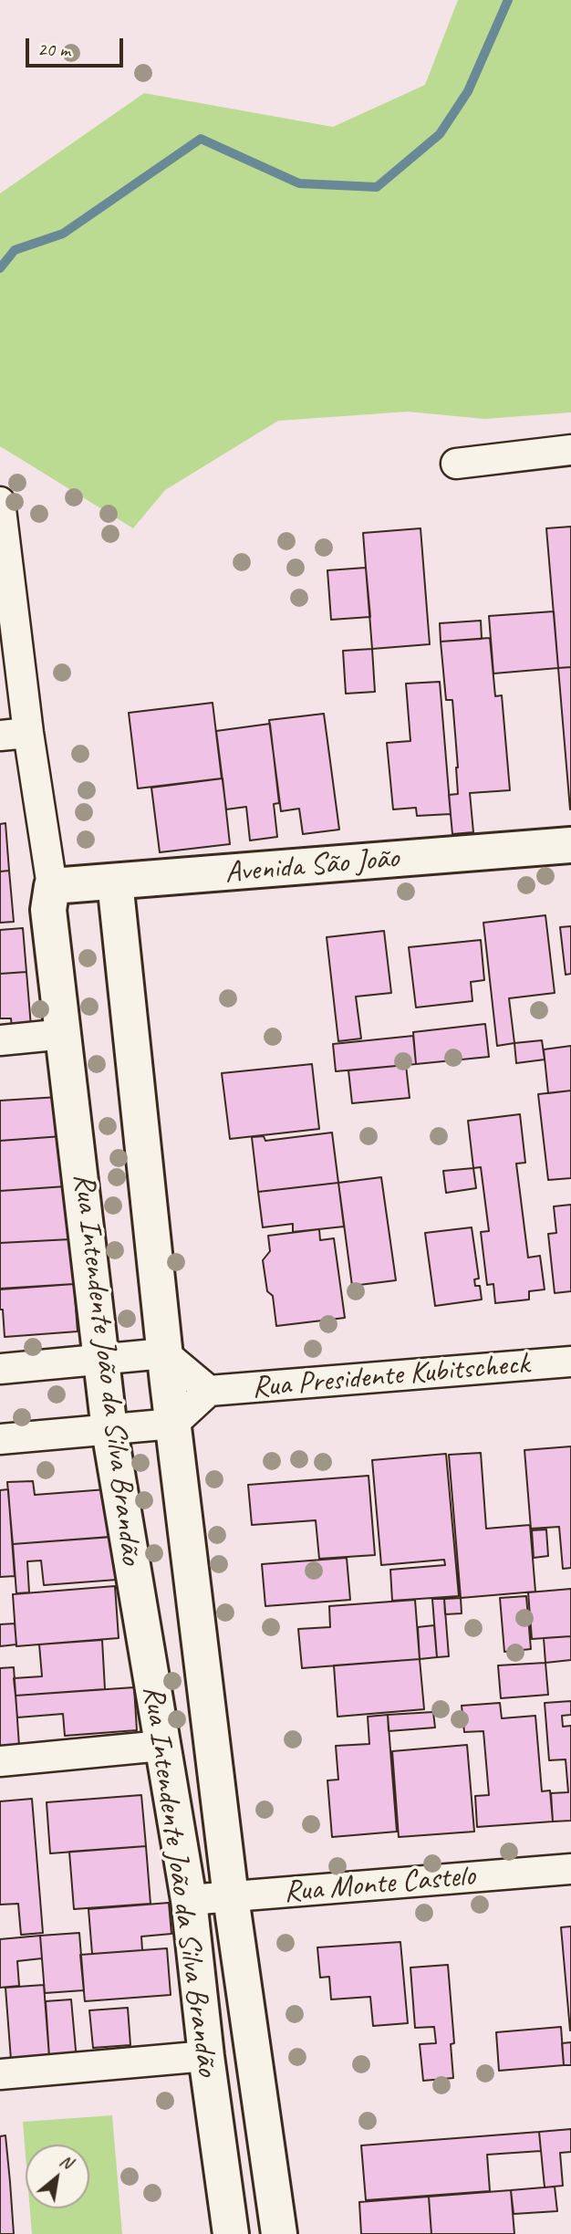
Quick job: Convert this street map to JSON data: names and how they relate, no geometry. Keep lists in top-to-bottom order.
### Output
{
  "streets": {
    "street": [
      "Avenida São João",
      "Rua Intendente João da Silva Brandão",
      "Rua Presidente Kubitscheck",
      "Rua Monte Castelo"
    ]
  },
  "crossings": [
    ["Avenida São João", "Rua Intendente João da Silva Brandão"],
    ["Rua Intendente João da Silva Brandão", "Rua Presidente Kubitscheck"],
    ["Rua Intendente João da Silva Brandão", "Rua Monte Castelo"]
  ],
  "scale_bar": "20 m",
  "north": "top right"
}
